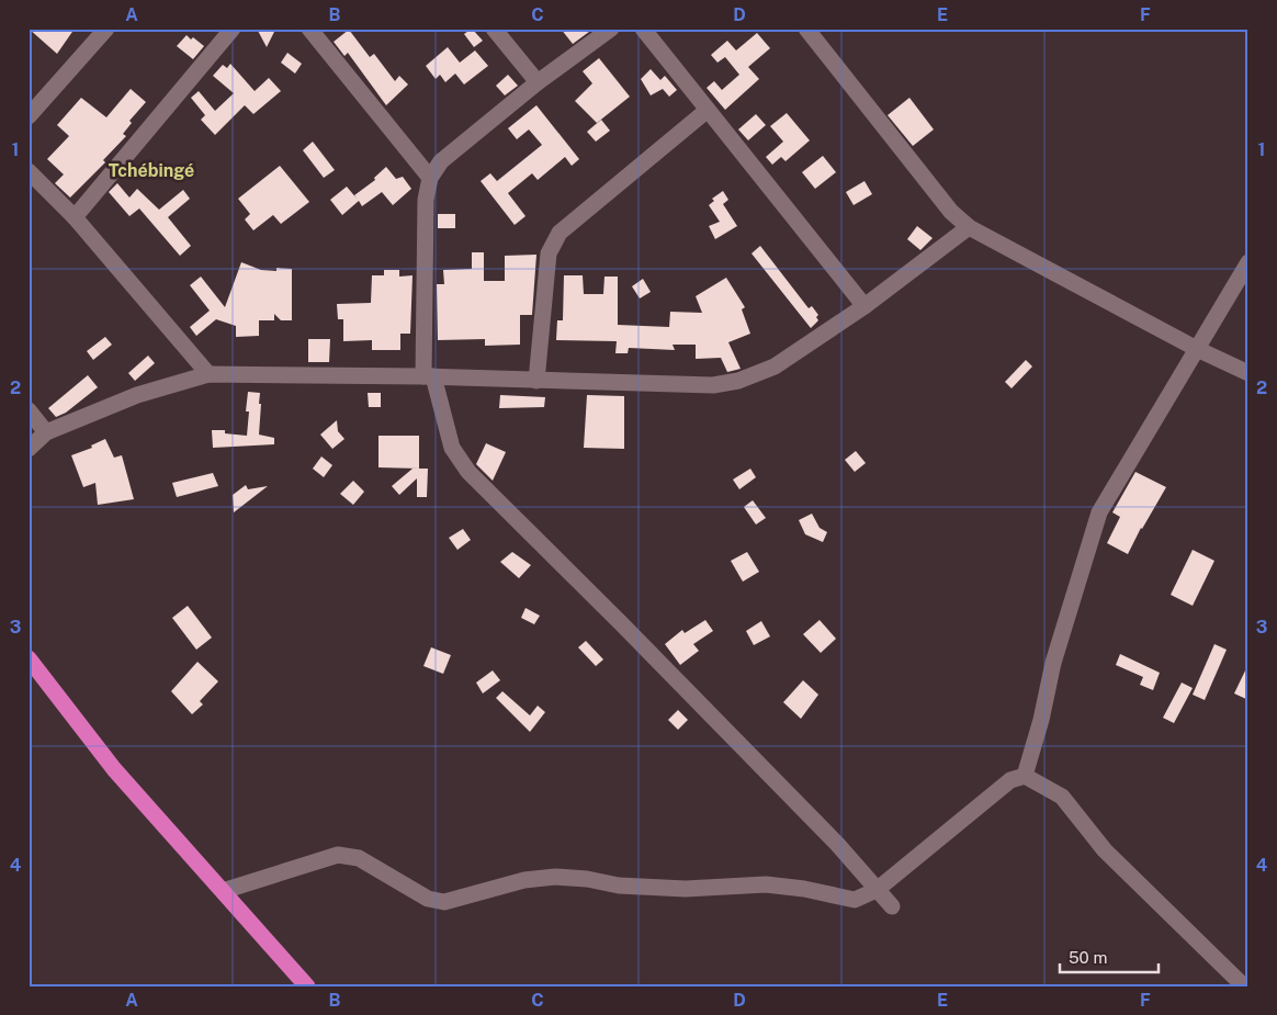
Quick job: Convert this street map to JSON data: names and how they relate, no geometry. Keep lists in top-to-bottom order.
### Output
{
  "districts": ["Tchébingé"],
  "scale_bar": "50 m",
  "grid": {
    "columns": [
      "A",
      "B",
      "C",
      "D",
      "E",
      "F"
    ],
    "rows": [
      "1",
      "2",
      "3",
      "4"
    ]
  }
}
